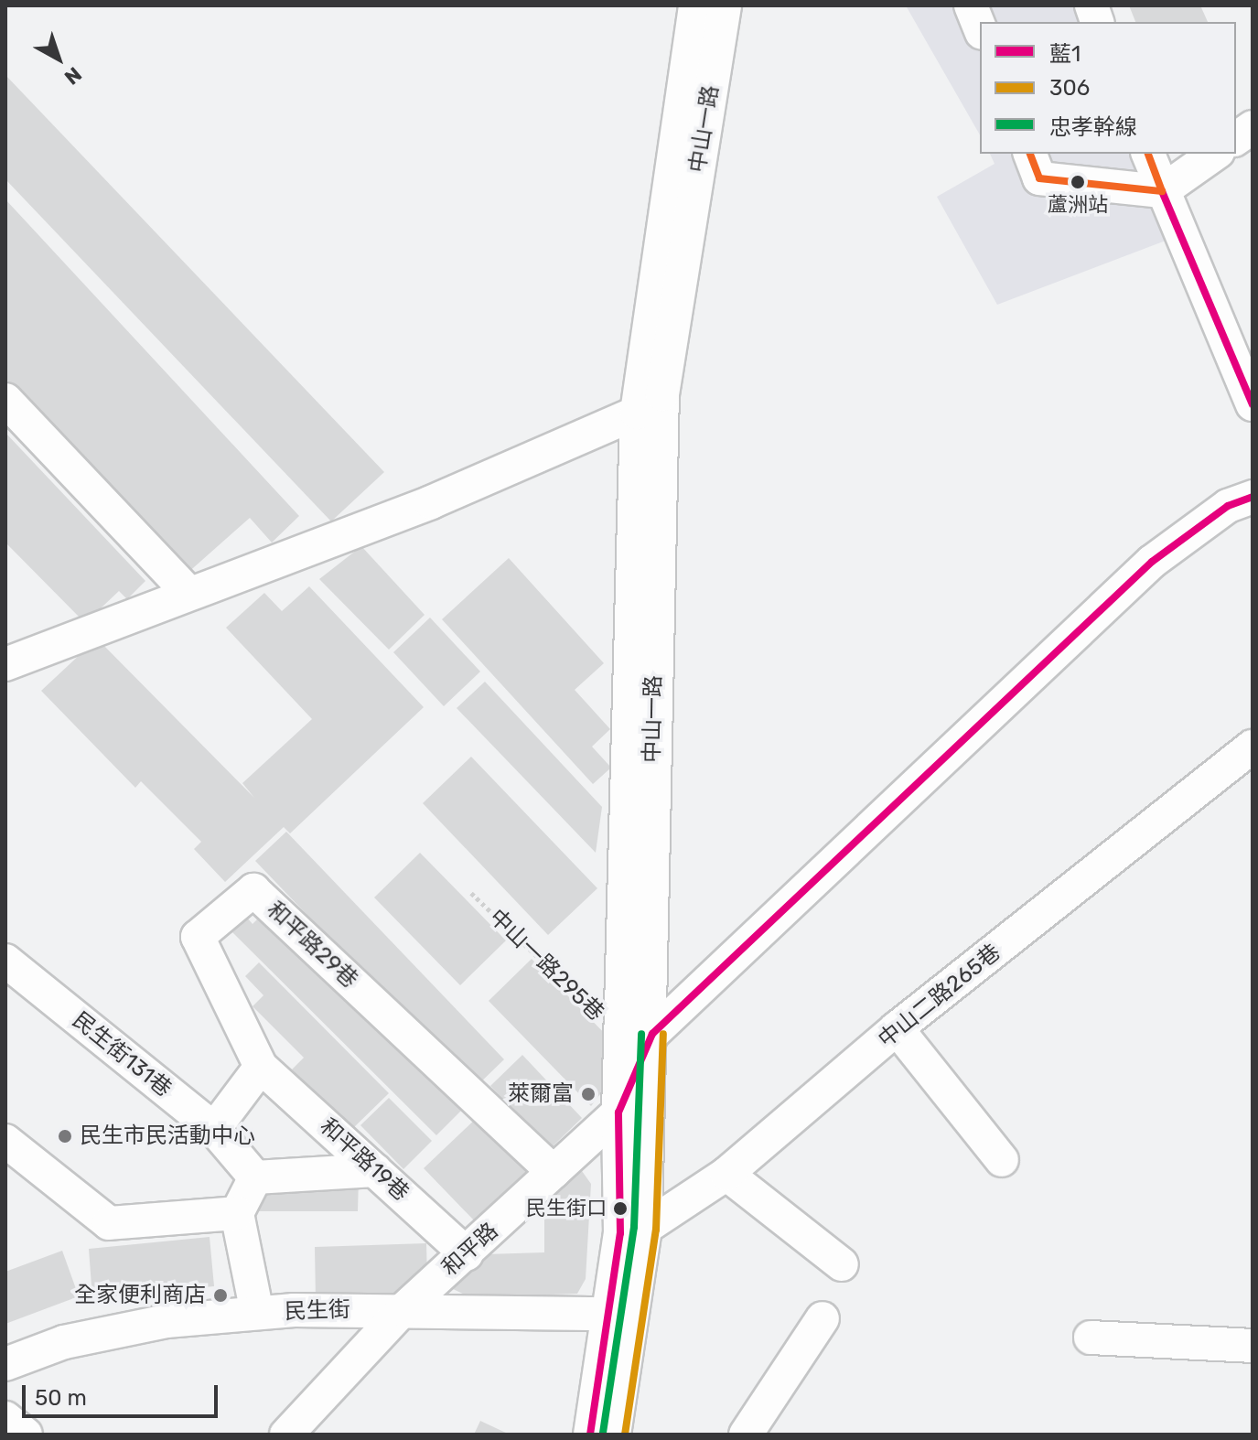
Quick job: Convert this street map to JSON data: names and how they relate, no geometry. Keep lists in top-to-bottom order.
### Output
{
  "streets": {
    "street": [
      "中山一路",
      "和平路29巷",
      "中山二路265巷",
      "民生街131巷",
      "和平路19巷",
      "和平路",
      "民生街"
    ],
    "path": ["中山一路295巷"]
  },
  "crossings": [
    ["中山一路", "中山一路295巷"],
    ["中山一路", "中山二路265巷"],
    ["中山一路", "和平路"],
    ["中山一路", "民生街"],
    ["和平路29巷", "和平路19巷"],
    ["和平路29巷", "和平路"],
    ["中山一路295巷", "和平路"],
    ["和平路19巷", "和平路"],
    ["和平路", "民生街"]
  ],
  "places": [
    "蘆洲站",
    "萊爾富",
    "民生市民活動中心",
    "民生街口",
    "全家便利商店"
  ],
  "lines": ["transit line 藍1", "transit line 306", "transit line 忠孝幹線"],
  "legend": ["藍1", "306", "忠孝幹線"],
  "scale_bar": "50 m",
  "north": "bottom right"
}
